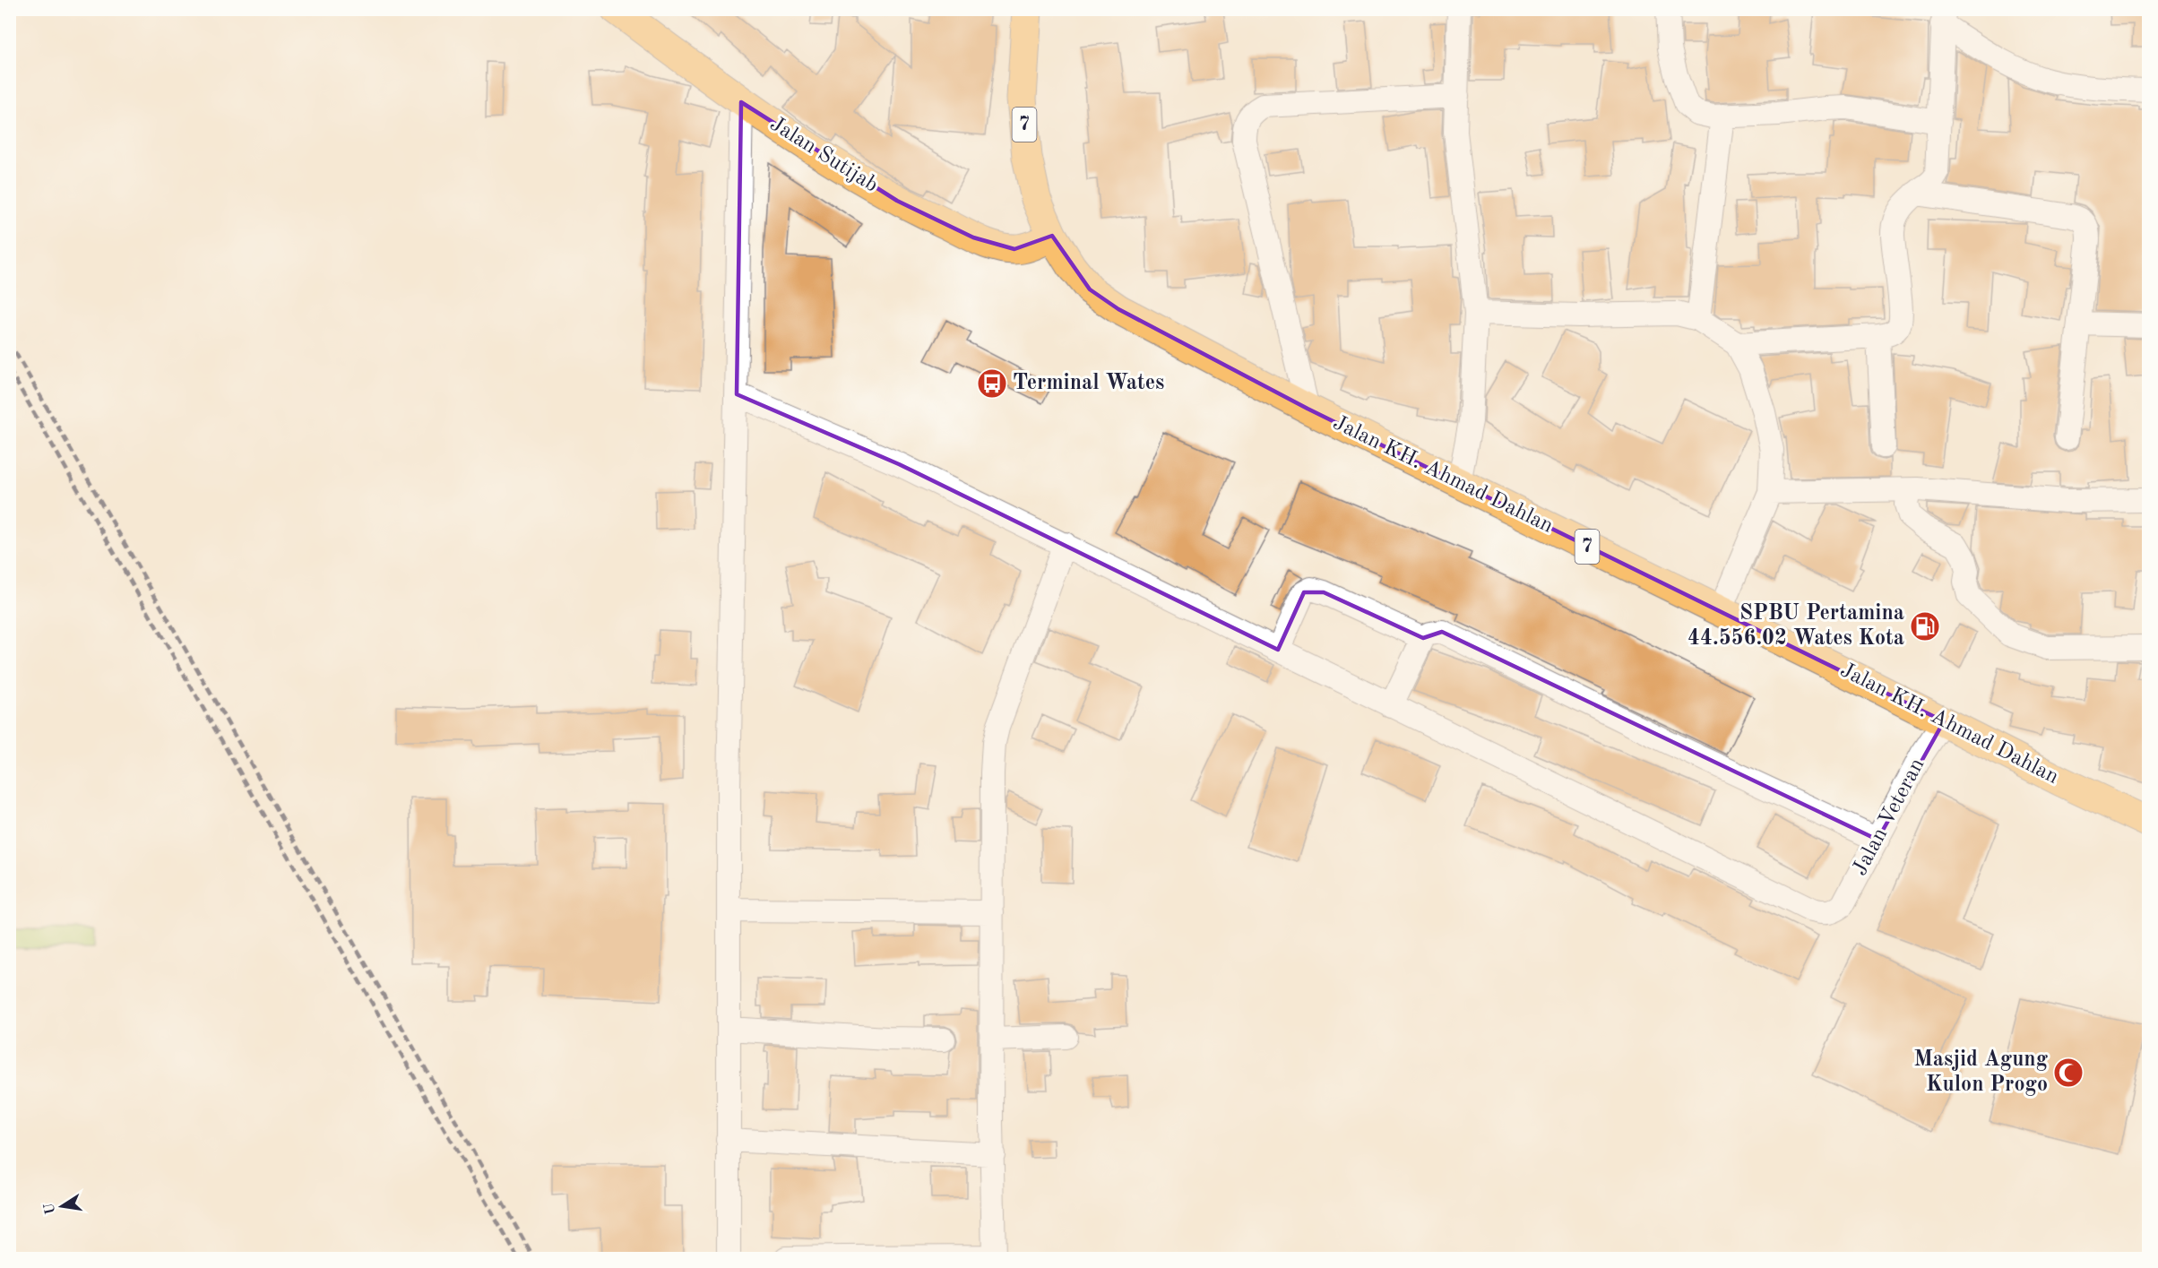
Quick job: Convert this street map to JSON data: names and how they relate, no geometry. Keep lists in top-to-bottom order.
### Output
{
  "streets": {
    "main road": ["7", "Jalan Sutijab", "Jalan KH. Ahmad Dahlan"],
    "street": ["Jalan Veteran"]
  },
  "crossings": [
    ["7", "Jalan Sutijab"],
    ["7", "Jalan KH. Ahmad Dahlan"],
    ["Jalan Sutijab", "Jalan KH. Ahmad Dahlan"],
    ["Jalan KH. Ahmad Dahlan", "Jalan Veteran"]
  ],
  "places": {
    "bus stop": ["Terminal Wates"],
    "fuel station": ["SPBU Pertamina 44.556.02 Wates Kota"],
    "mosque": ["Masjid Agung Kulon Progo"]
  },
  "north": "left"
}
